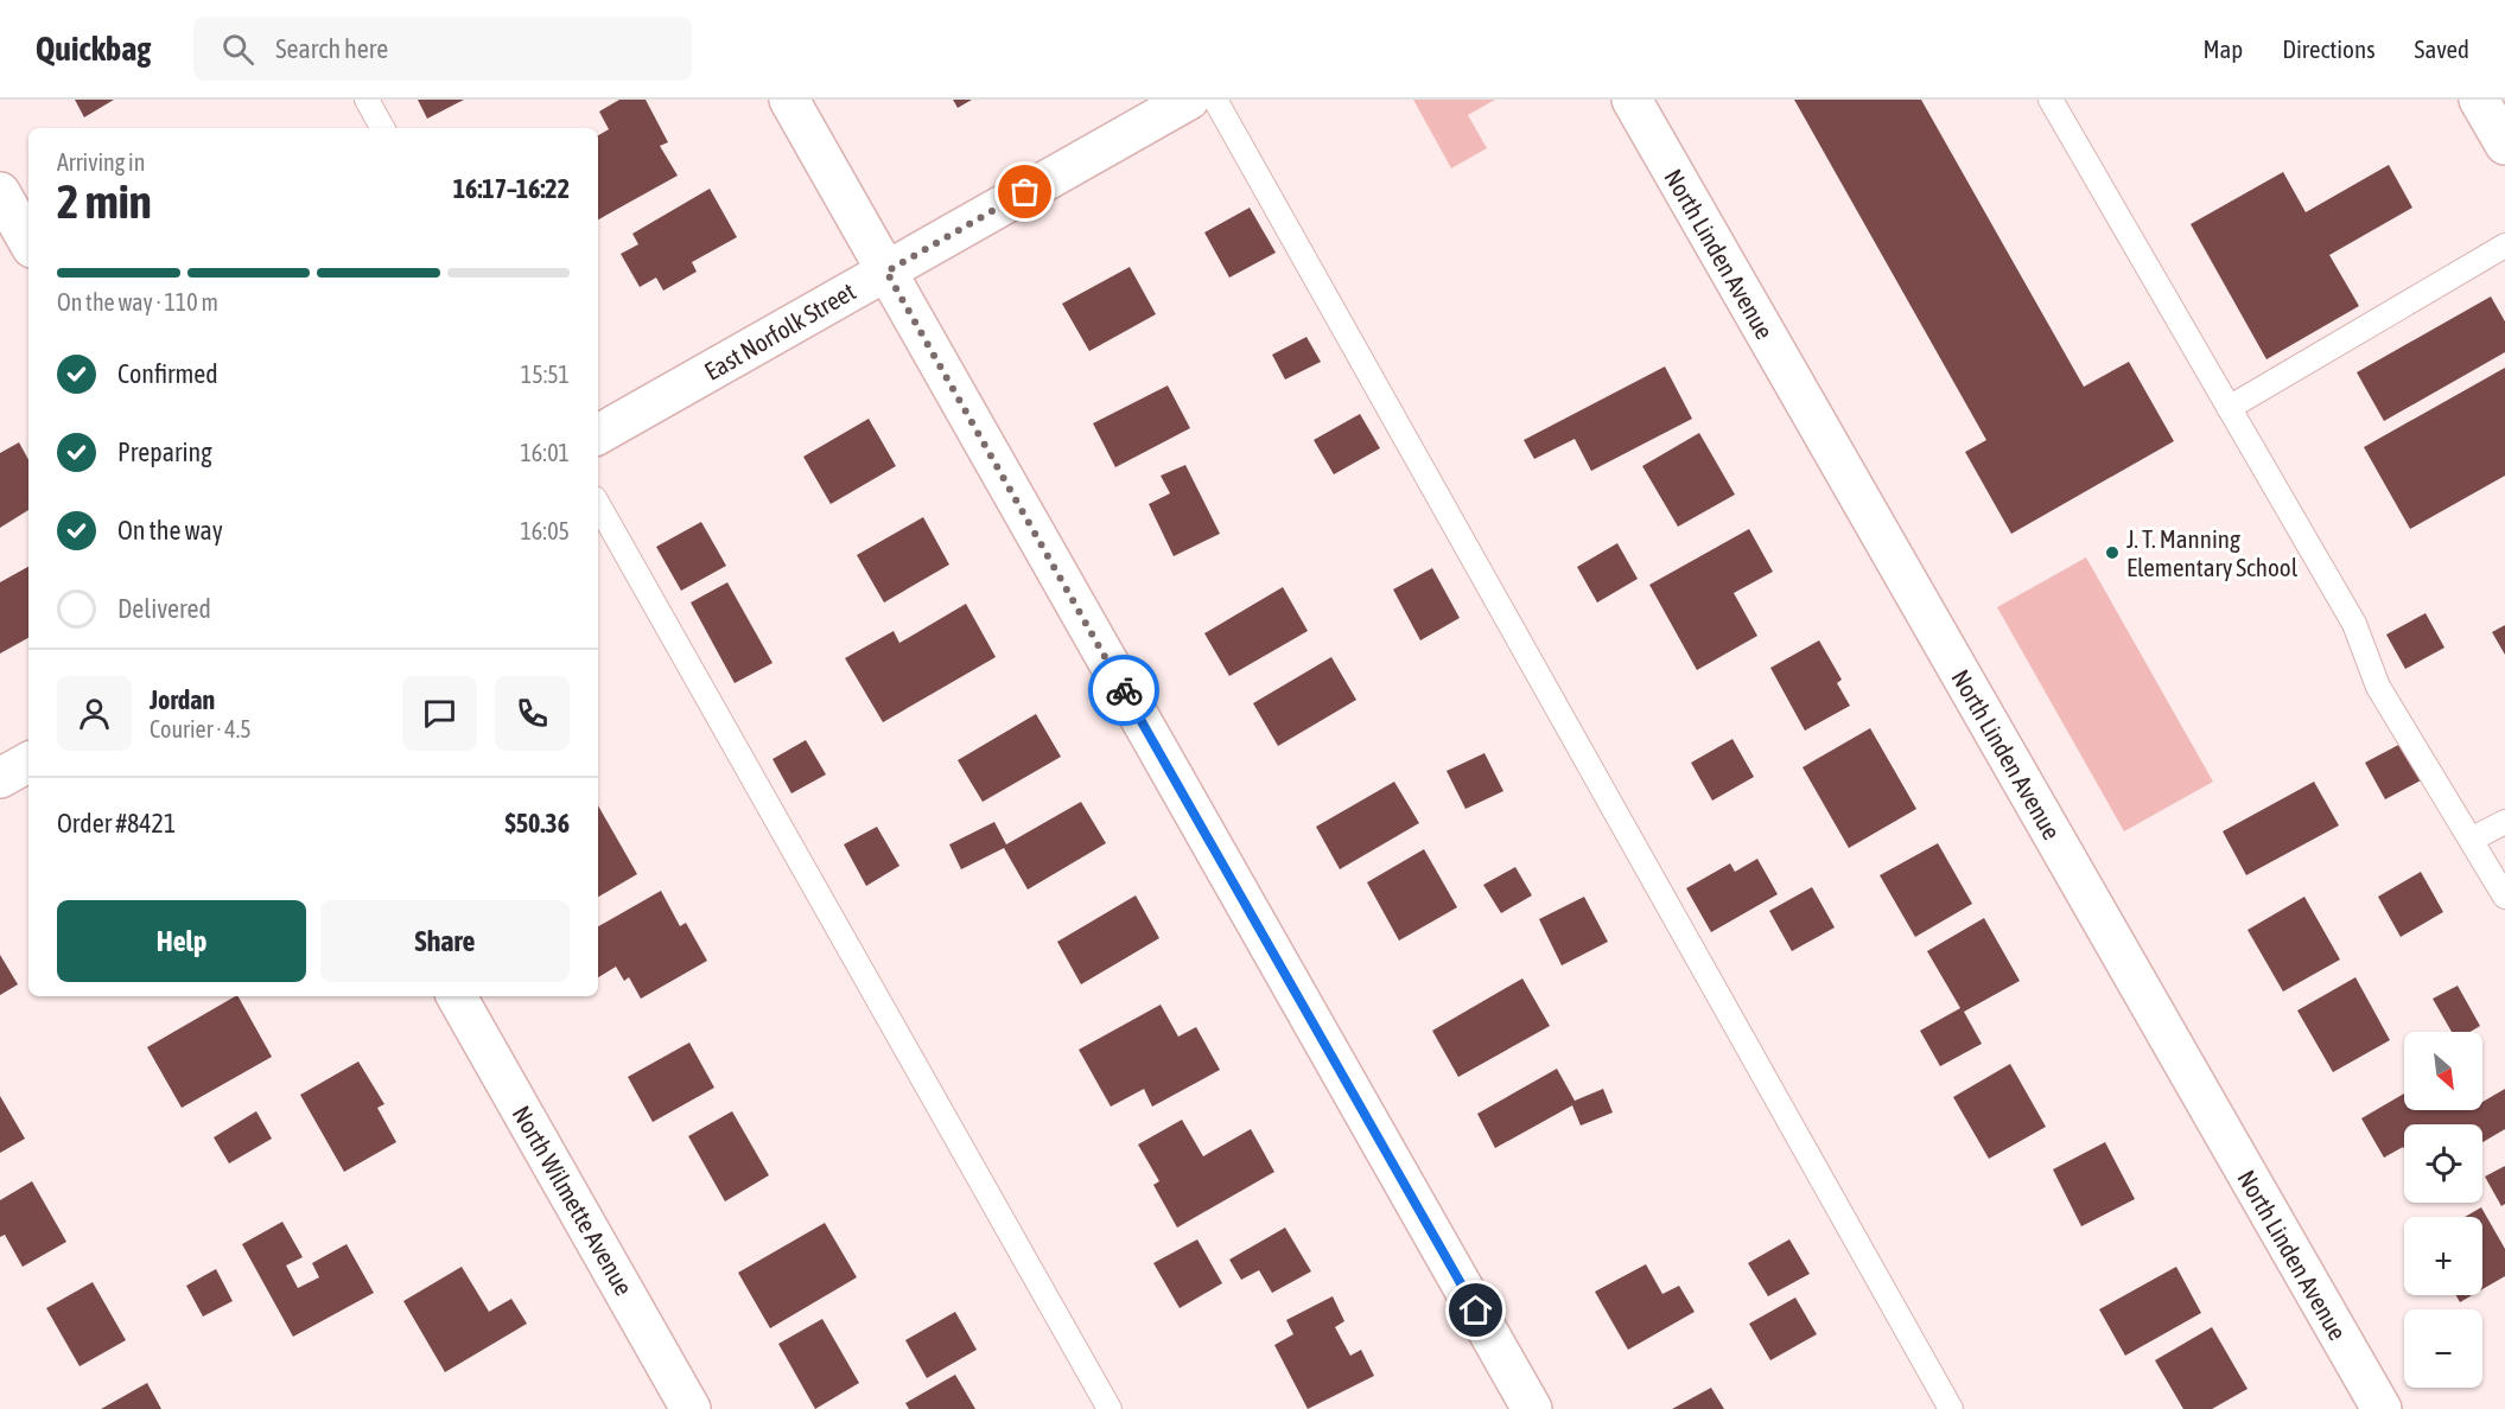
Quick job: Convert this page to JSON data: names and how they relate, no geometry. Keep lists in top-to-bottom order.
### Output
{
  "streets": {
    "street": ["North Linden Avenue", "East Norfolk Street", "North Wilmette Avenue"]
  },
  "places": ["J. T. Manning Elementary School"],
  "north": "bottom right",
  "page": {
    "header": "Quickbag",
    "search": "Search here",
    "nav": ["Map", "Directions", "Saved"],
    "heading": ["2 min", "Arriving in", "16:17–16:22"],
    "panel": [
      "Jordan",
      "Courier · 4.5",
      "Order #8421",
      "$50.36"
    ],
    "bar": "On the way · 110 m",
    "list": [
      ["Confirmed", "15:51"],
      ["Preparing", "16:01"],
      ["On the way", "16:05"],
      "Delivered"
    ],
    "buttons": ["Help", "Share"],
    "map_buttons": ["+", "−"]
  }
}
